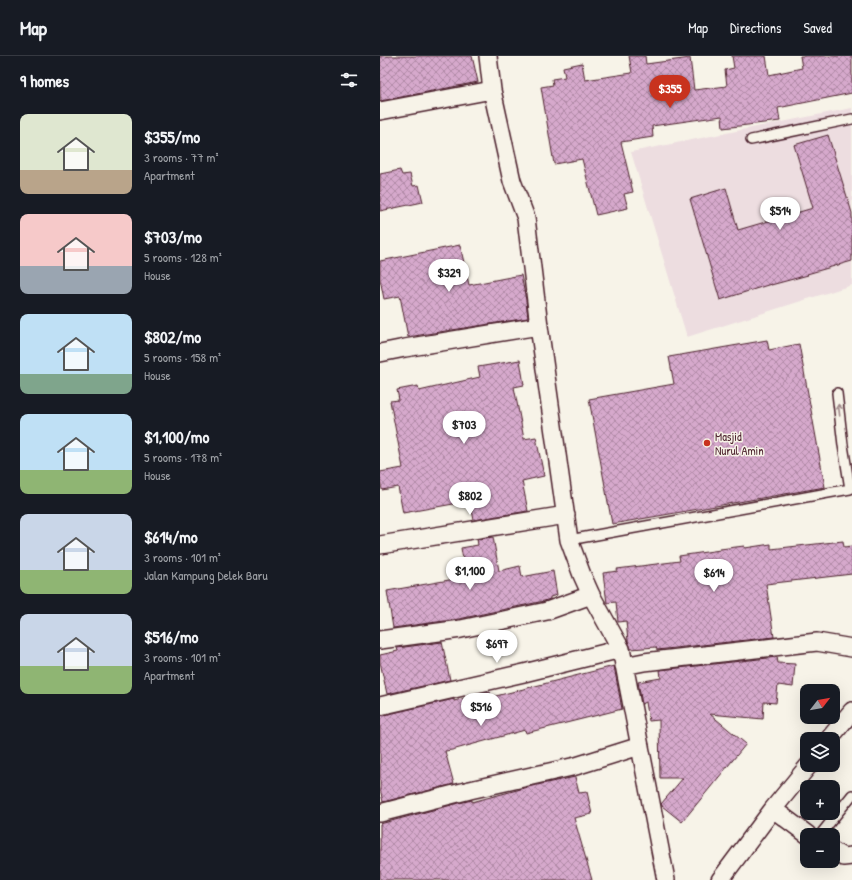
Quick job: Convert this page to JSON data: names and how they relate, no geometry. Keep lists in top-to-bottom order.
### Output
{
  "places": ["Masjid Nurul Amin"],
  "north": "top right",
  "page": {
    "header": "Map",
    "nav": ["Map", "Directions", "Saved"],
    "heading": "9 homes",
    "price": [
      "$355",
      "$514",
      "$329",
      "$703",
      "$802",
      "$1,100",
      "$614",
      "$697",
      "$516"
    ],
    "list": [
      {
        "name": "$355/mo",
        "note": "3 rooms · 77 m² · Apartment"
      },
      {
        "name": "$703/mo",
        "note": "5 rooms · 128 m² · House"
      },
      {
        "name": "$802/mo",
        "note": "5 rooms · 158 m² · House"
      },
      {
        "name": "$1,100/mo",
        "note": "5 rooms · 178 m² · House"
      },
      {
        "name": "$614/mo",
        "note": "3 rooms · 101 m² · Jalan Kampung Delek Baru"
      },
      {
        "name": "$516/mo",
        "note": "3 rooms · 101 m² · Apartment"
      }
    ],
    "map_buttons": ["+", "−"]
  }
}
